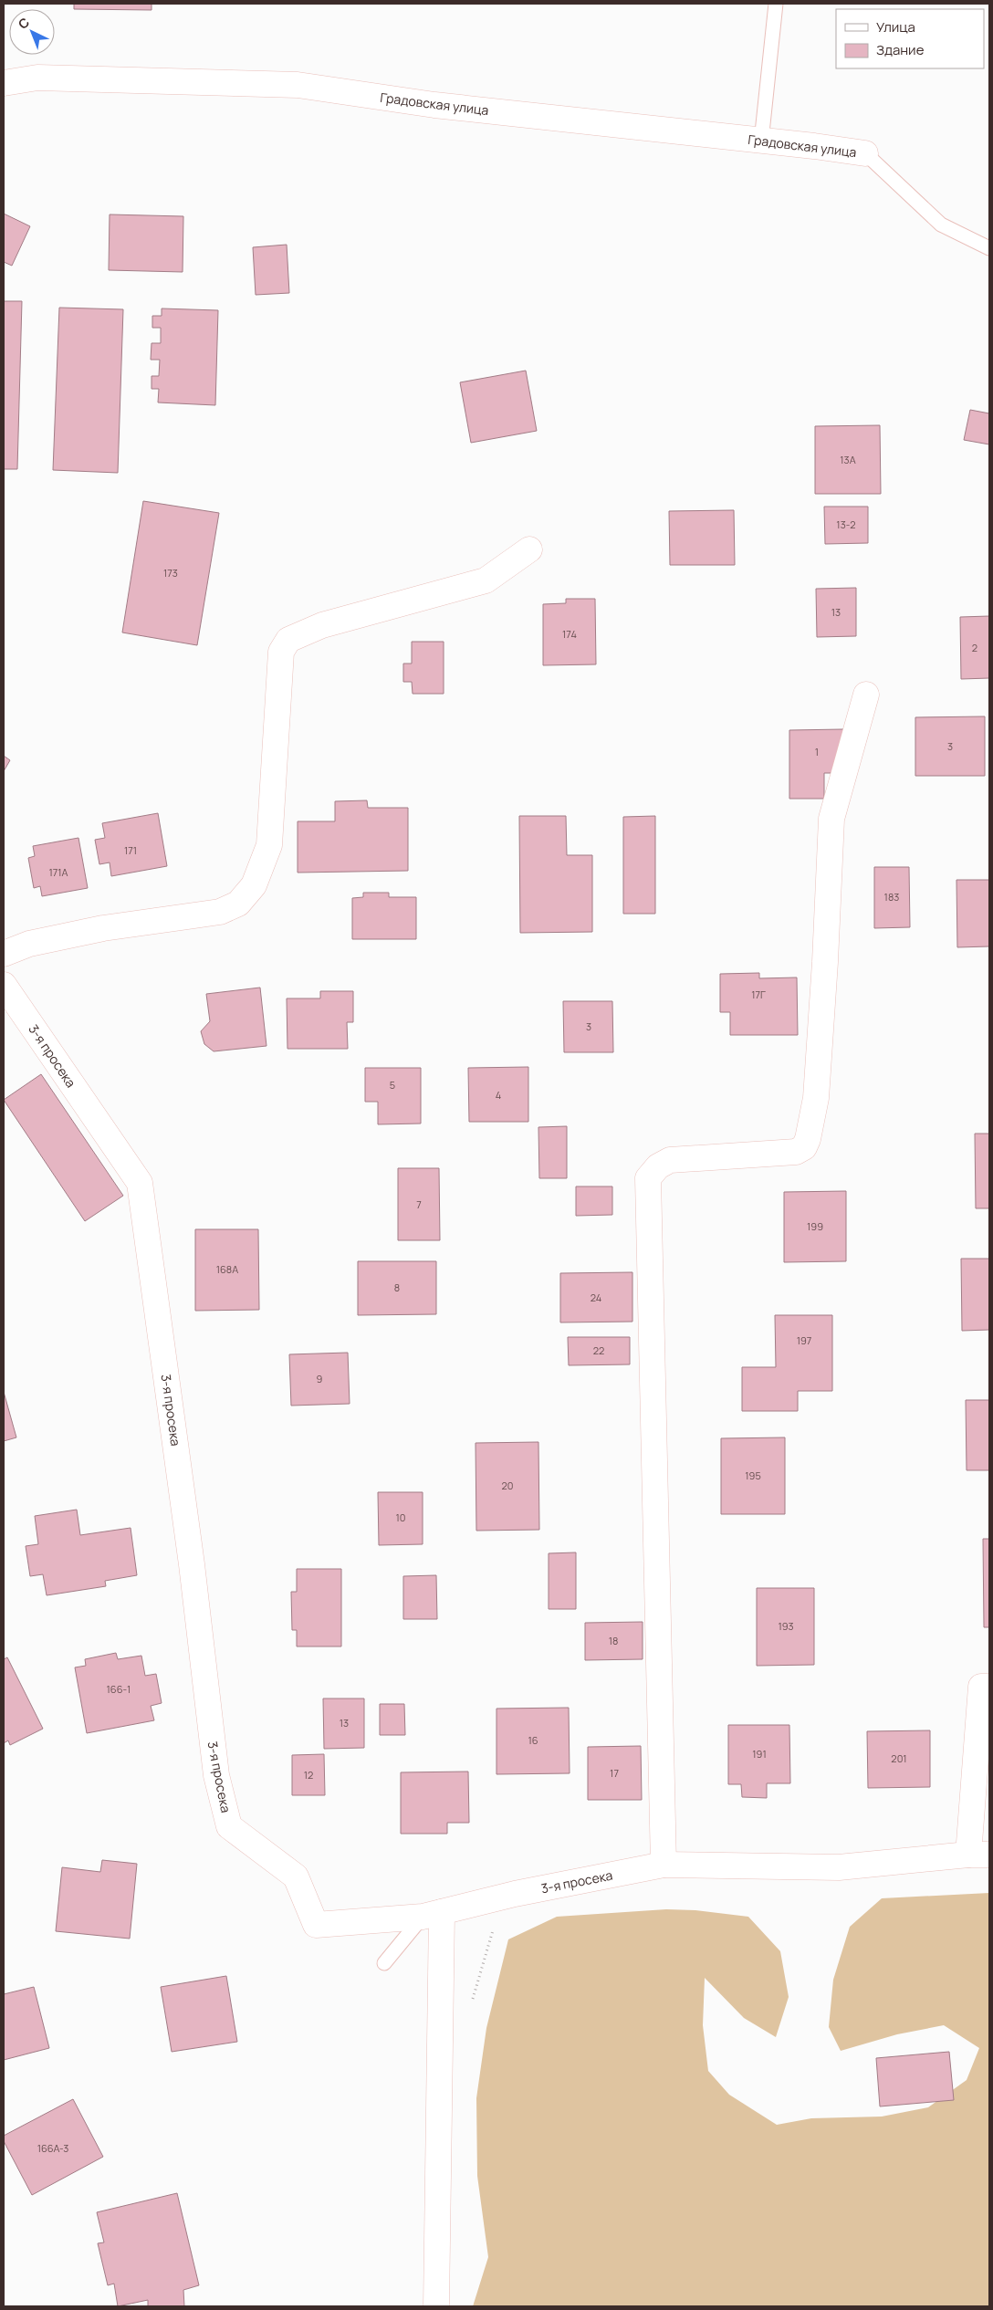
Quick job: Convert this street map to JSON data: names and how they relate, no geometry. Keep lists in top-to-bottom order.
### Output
{
  "streets": {
    "street": ["Градовская улица", "3-я просека"]
  },
  "house_numbers": [
    "13А",
    "13-2",
    "173",
    "13",
    "174",
    "2",
    "3",
    "1",
    "171",
    "171А",
    "183",
    "17Г",
    "3",
    "5",
    "4",
    "7",
    "199",
    "168А",
    "8",
    "24",
    "197",
    "22",
    "9",
    "195",
    "20",
    "10",
    "193",
    "18",
    "166-1",
    "13",
    "16",
    "191",
    "201",
    "17",
    "12",
    "166А-3"
  ],
  "legend": ["Улица", "Здание"],
  "north": "top left"
}
